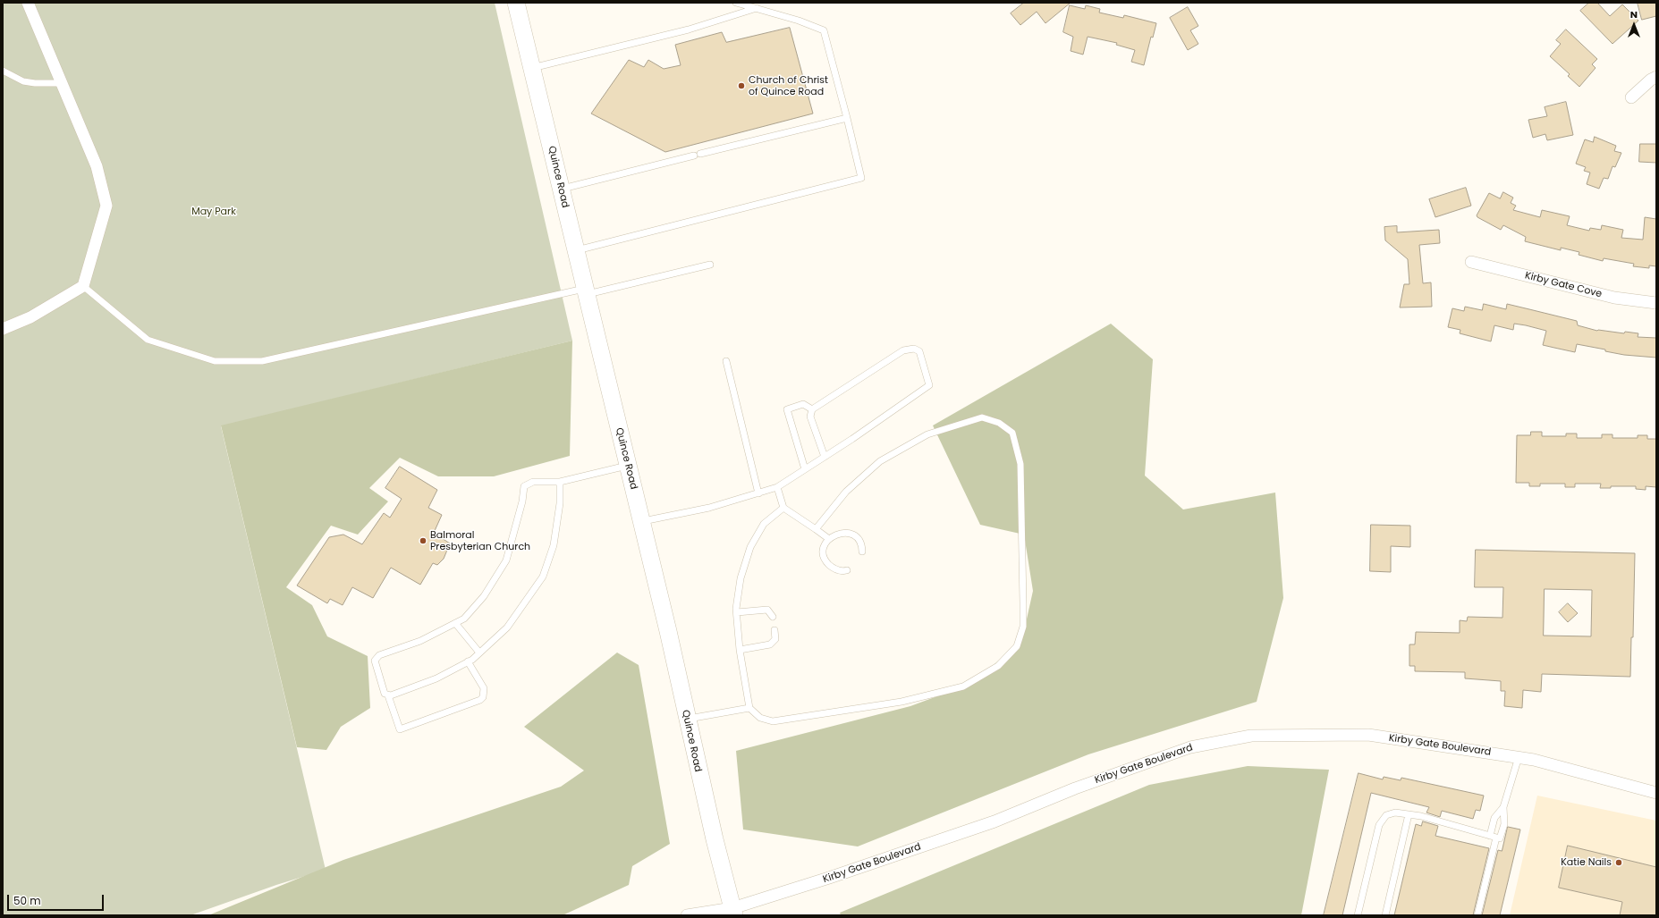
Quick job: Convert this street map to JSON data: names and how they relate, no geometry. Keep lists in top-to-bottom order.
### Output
{
  "streets": {
    "main road": ["Quince Road"],
    "street": ["Kirby Gate Cove", "Kirby Gate Boulevard"]
  },
  "crossings": [
    ["Quince Road", "Kirby Gate Boulevard"]
  ],
  "parks": ["May Park"],
  "places": ["Church of Christ of Quince Road", "Balmoral Presbyterian Church", "Katie Nails"],
  "scale_bar": "50 m",
  "north": "top"
}
